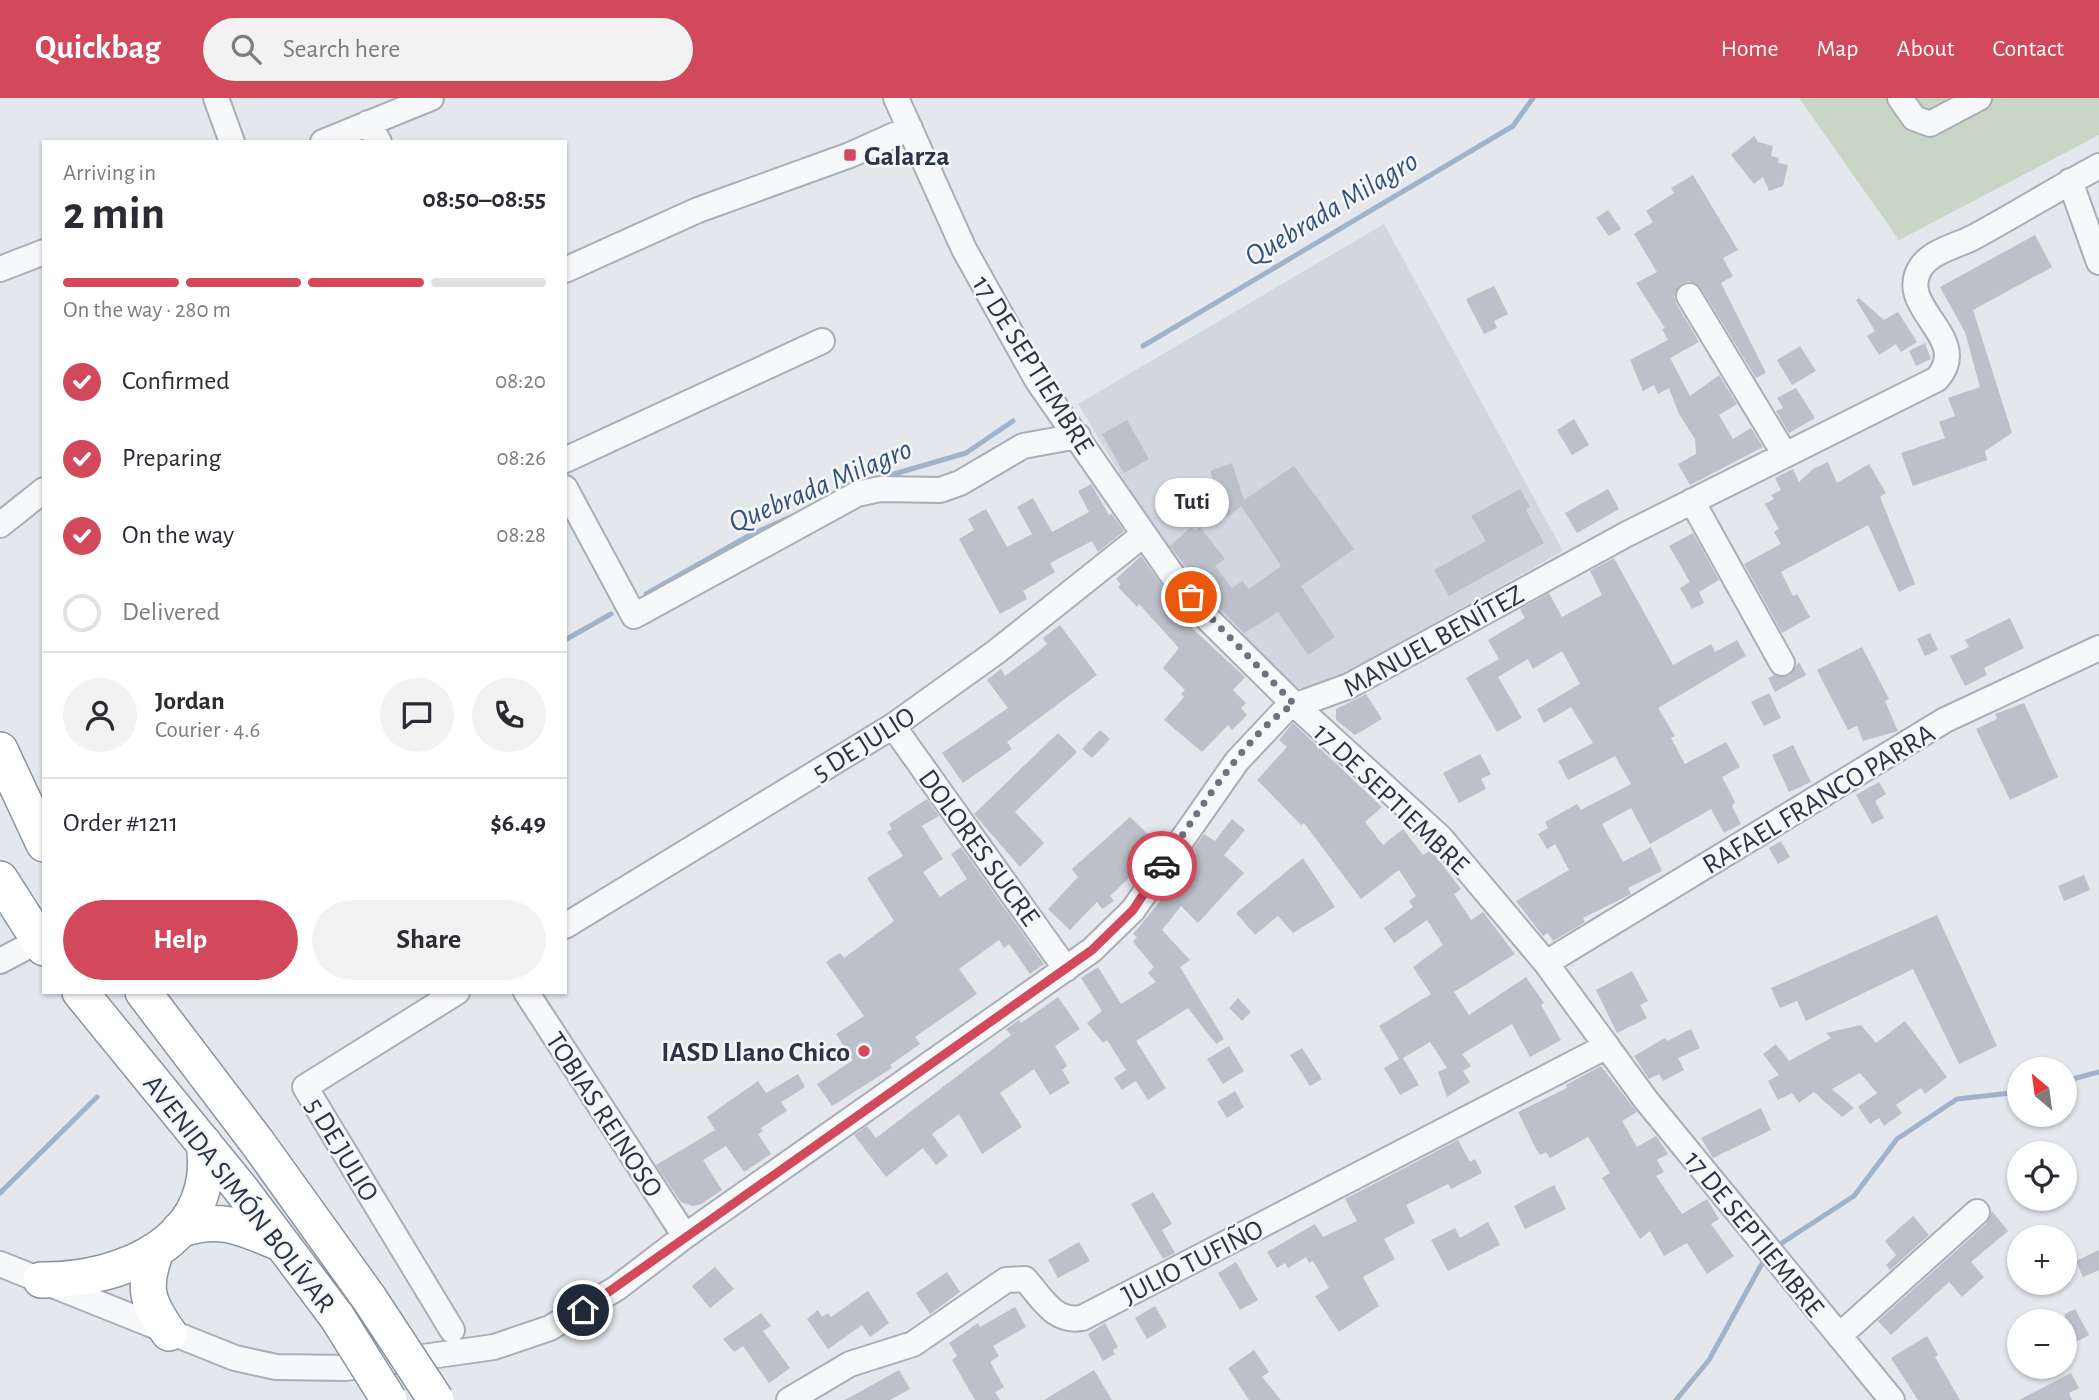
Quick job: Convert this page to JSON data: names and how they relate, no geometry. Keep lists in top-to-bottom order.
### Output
{
  "streets": {
    "highway": ["AVENIDA SIMÓN BOLÍVAR"],
    "street": [
      "17 DE SEPTIEMBRE",
      "MANUEL BENÍTEZ",
      "5 DE JULIO",
      "RAFAEL FRANCO PARRA",
      "DOLORES SUCRE",
      "TOBIAS REINOSO",
      "JULIO TUFIÑO"
    ]
  },
  "crossings": [
    ["17 DE SEPTIEMBRE", "MANUEL BENÍTEZ"],
    ["17 DE SEPTIEMBRE", "5 DE JULIO"],
    ["17 DE SEPTIEMBRE", "RAFAEL FRANCO PARRA"],
    ["17 DE SEPTIEMBRE", "JULIO TUFIÑO"],
    ["MANUEL BENÍTEZ", "DOLORES SUCRE"],
    ["MANUEL BENÍTEZ", "TOBIAS REINOSO"],
    ["5 DE JULIO", "DOLORES SUCRE"]
  ],
  "water": ["Quebrada Milagro"],
  "places": {
    "transit": ["Galarza"],
    "other": ["Tuti", "IASD Llano Chico"]
  },
  "north": "top left",
  "page": {
    "header": "Quickbag",
    "search": "Search here",
    "nav": [
      "Home",
      "Map",
      "About",
      "Contact"
    ],
    "heading": ["2 min", "Arriving in", "08:50–08:55"],
    "panel": [
      "Jordan",
      "Courier · 4.6",
      "Order #1211",
      "$6.49"
    ],
    "bar": "On the way · 280 m",
    "list": [
      ["Confirmed", "08:20"],
      ["Preparing", "08:26"],
      ["On the way", "08:28"],
      "Delivered"
    ],
    "bubble": "Tuti",
    "buttons": ["Help", "Share"],
    "map_buttons": ["+", "−"]
  }
}
